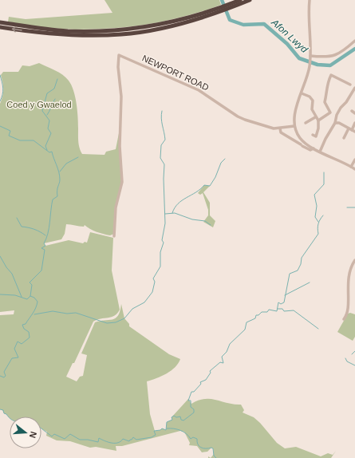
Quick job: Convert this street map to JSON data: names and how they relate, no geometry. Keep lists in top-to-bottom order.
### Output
{
  "streets": {
    "street": ["NEWPORT ROAD"]
  },
  "water": ["Afon Lwyd"],
  "parks": ["Coed y Gwaelod"],
  "north": "right"
}
